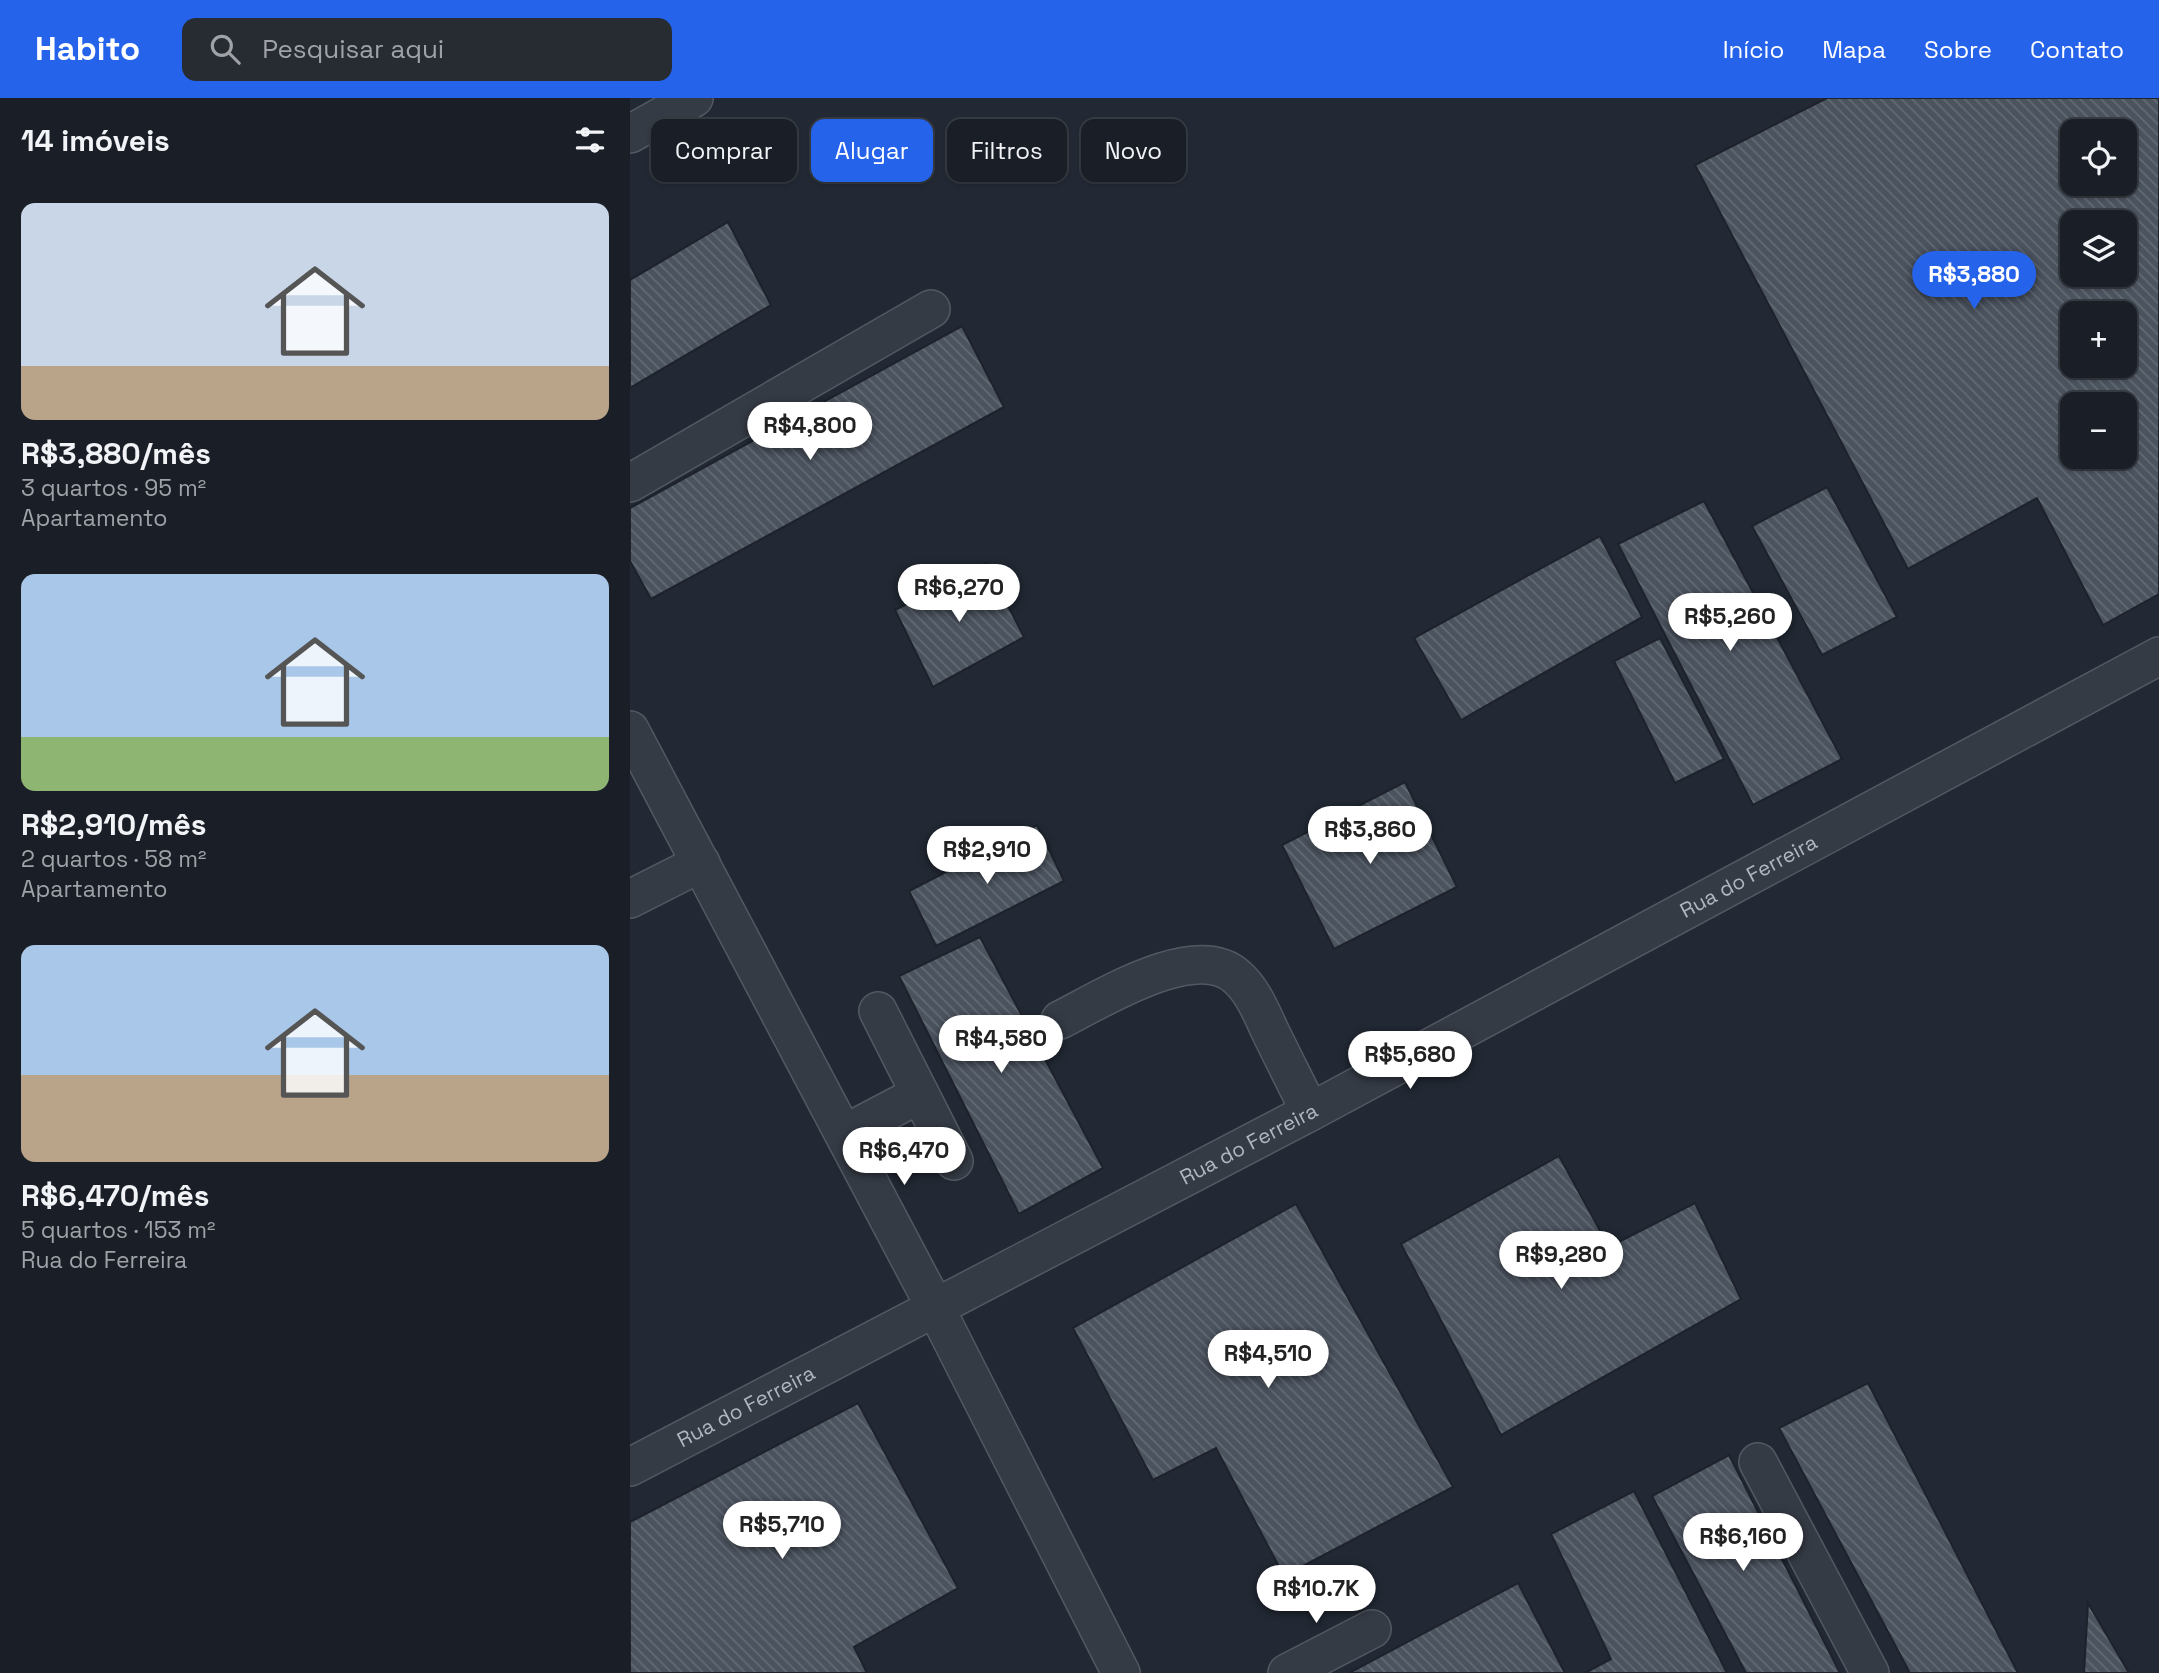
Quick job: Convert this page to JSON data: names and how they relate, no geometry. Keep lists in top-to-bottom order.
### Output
{
  "streets": {
    "street": ["Rua do Ferreira"]
  },
  "page": {
    "header": "Habito",
    "search": "Pesquisar aqui",
    "nav": [
      "Início",
      "Mapa",
      "Sobre",
      "Contato"
    ],
    "heading": "14 imóveis",
    "map_buttons": ["+", "−"],
    "chip": [
      "Comprar",
      "Alugar",
      "Filtros",
      "Novo"
    ],
    "list": [
      {
        "name": "R$3,880/mês",
        "note": "3 quartos · 95 m² · Apartamento"
      },
      {
        "name": "R$2,910/mês",
        "note": "2 quartos · 58 m² · Apartamento"
      },
      {
        "name": "R$6,470/mês",
        "note": "5 quartos · 153 m² · Rua do Ferreira"
      }
    ],
    "price": [
      "R$3,880",
      "R$4,800",
      "R$6,270",
      "R$5,260",
      "R$3,860",
      "R$2,910",
      "R$4,580",
      "R$5,680",
      "R$6,470",
      "R$9,280",
      "R$4,510",
      "R$5,710",
      "R$6,160",
      "R$10.7K"
    ]
  }
}
